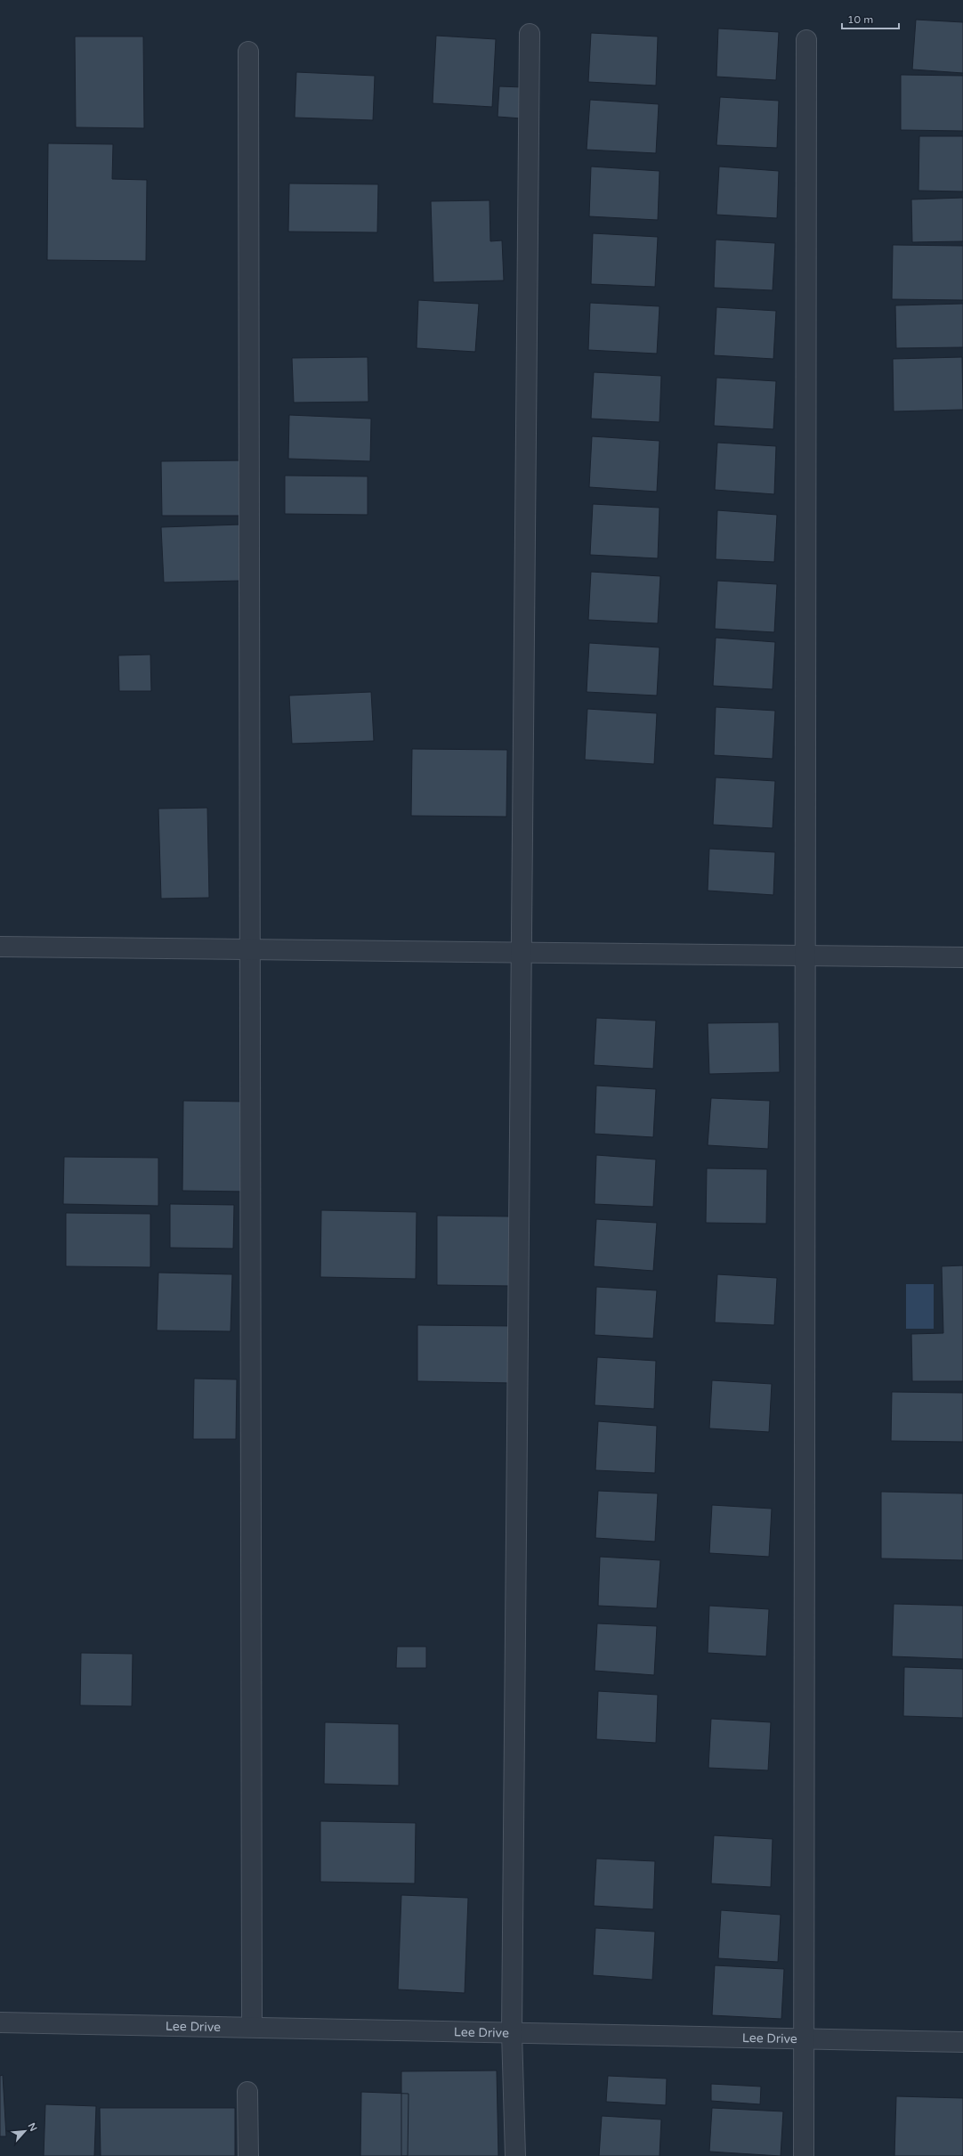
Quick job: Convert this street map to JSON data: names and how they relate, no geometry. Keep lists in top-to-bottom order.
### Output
{
  "streets": {
    "street": ["Lee Drive"]
  },
  "scale_bar": "10 m",
  "north": "top right"
}
